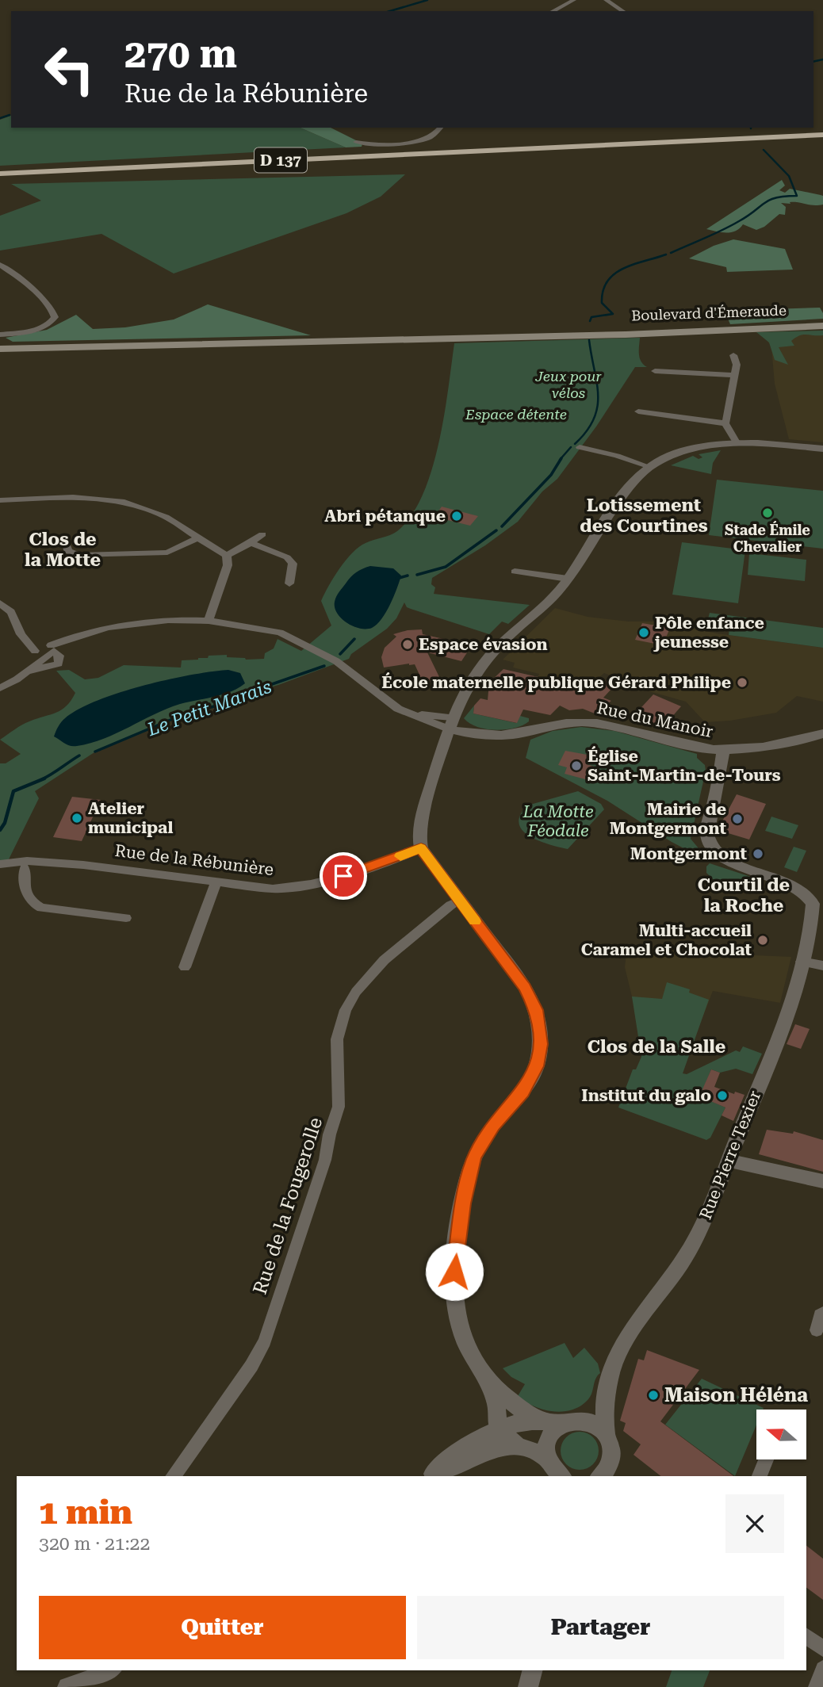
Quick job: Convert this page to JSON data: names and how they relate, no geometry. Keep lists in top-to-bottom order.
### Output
{
  "streets": {
    "highway": ["D 137"],
    "street": [
      "Rue du Manoir",
      "Rue de la Rébunière",
      "Rue Pierre Texier",
      "Rue de la Fougerolle"
    ]
  },
  "crossings": [
    ["Rue du Manoir", "Rue Pierre Texier"]
  ],
  "districts": [
    "Lotissement des Courtines",
    "Clos de la Motte",
    "Courtil de la Roche",
    "Clos de la Salle"
  ],
  "water": ["Le Petit Marais"],
  "parks": ["Jeux pour vélos", "Espace détente", "La Motte Féodale"],
  "places": [
    "Stade Émile Chevalier",
    "Abri pétanque",
    "Pôle enfance jeunesse",
    "Espace évasion",
    "École maternelle publique Gérard Philipe",
    "Église Saint-Martin-de-Tours",
    "Atelier municipal",
    "Mairie de Montgermont",
    "Montgermont",
    "Multi-accueil Caramel et Chocolat",
    "Institut du galo",
    "Maison Héléna"
  ],
  "north": "left",
  "page": {
    "turn": ["270 m", "Rue de la Rébunière"],
    "heading": ["1 min", "320 m · 21:22"],
    "buttons": ["Quitter", "Partager"]
  }
}
